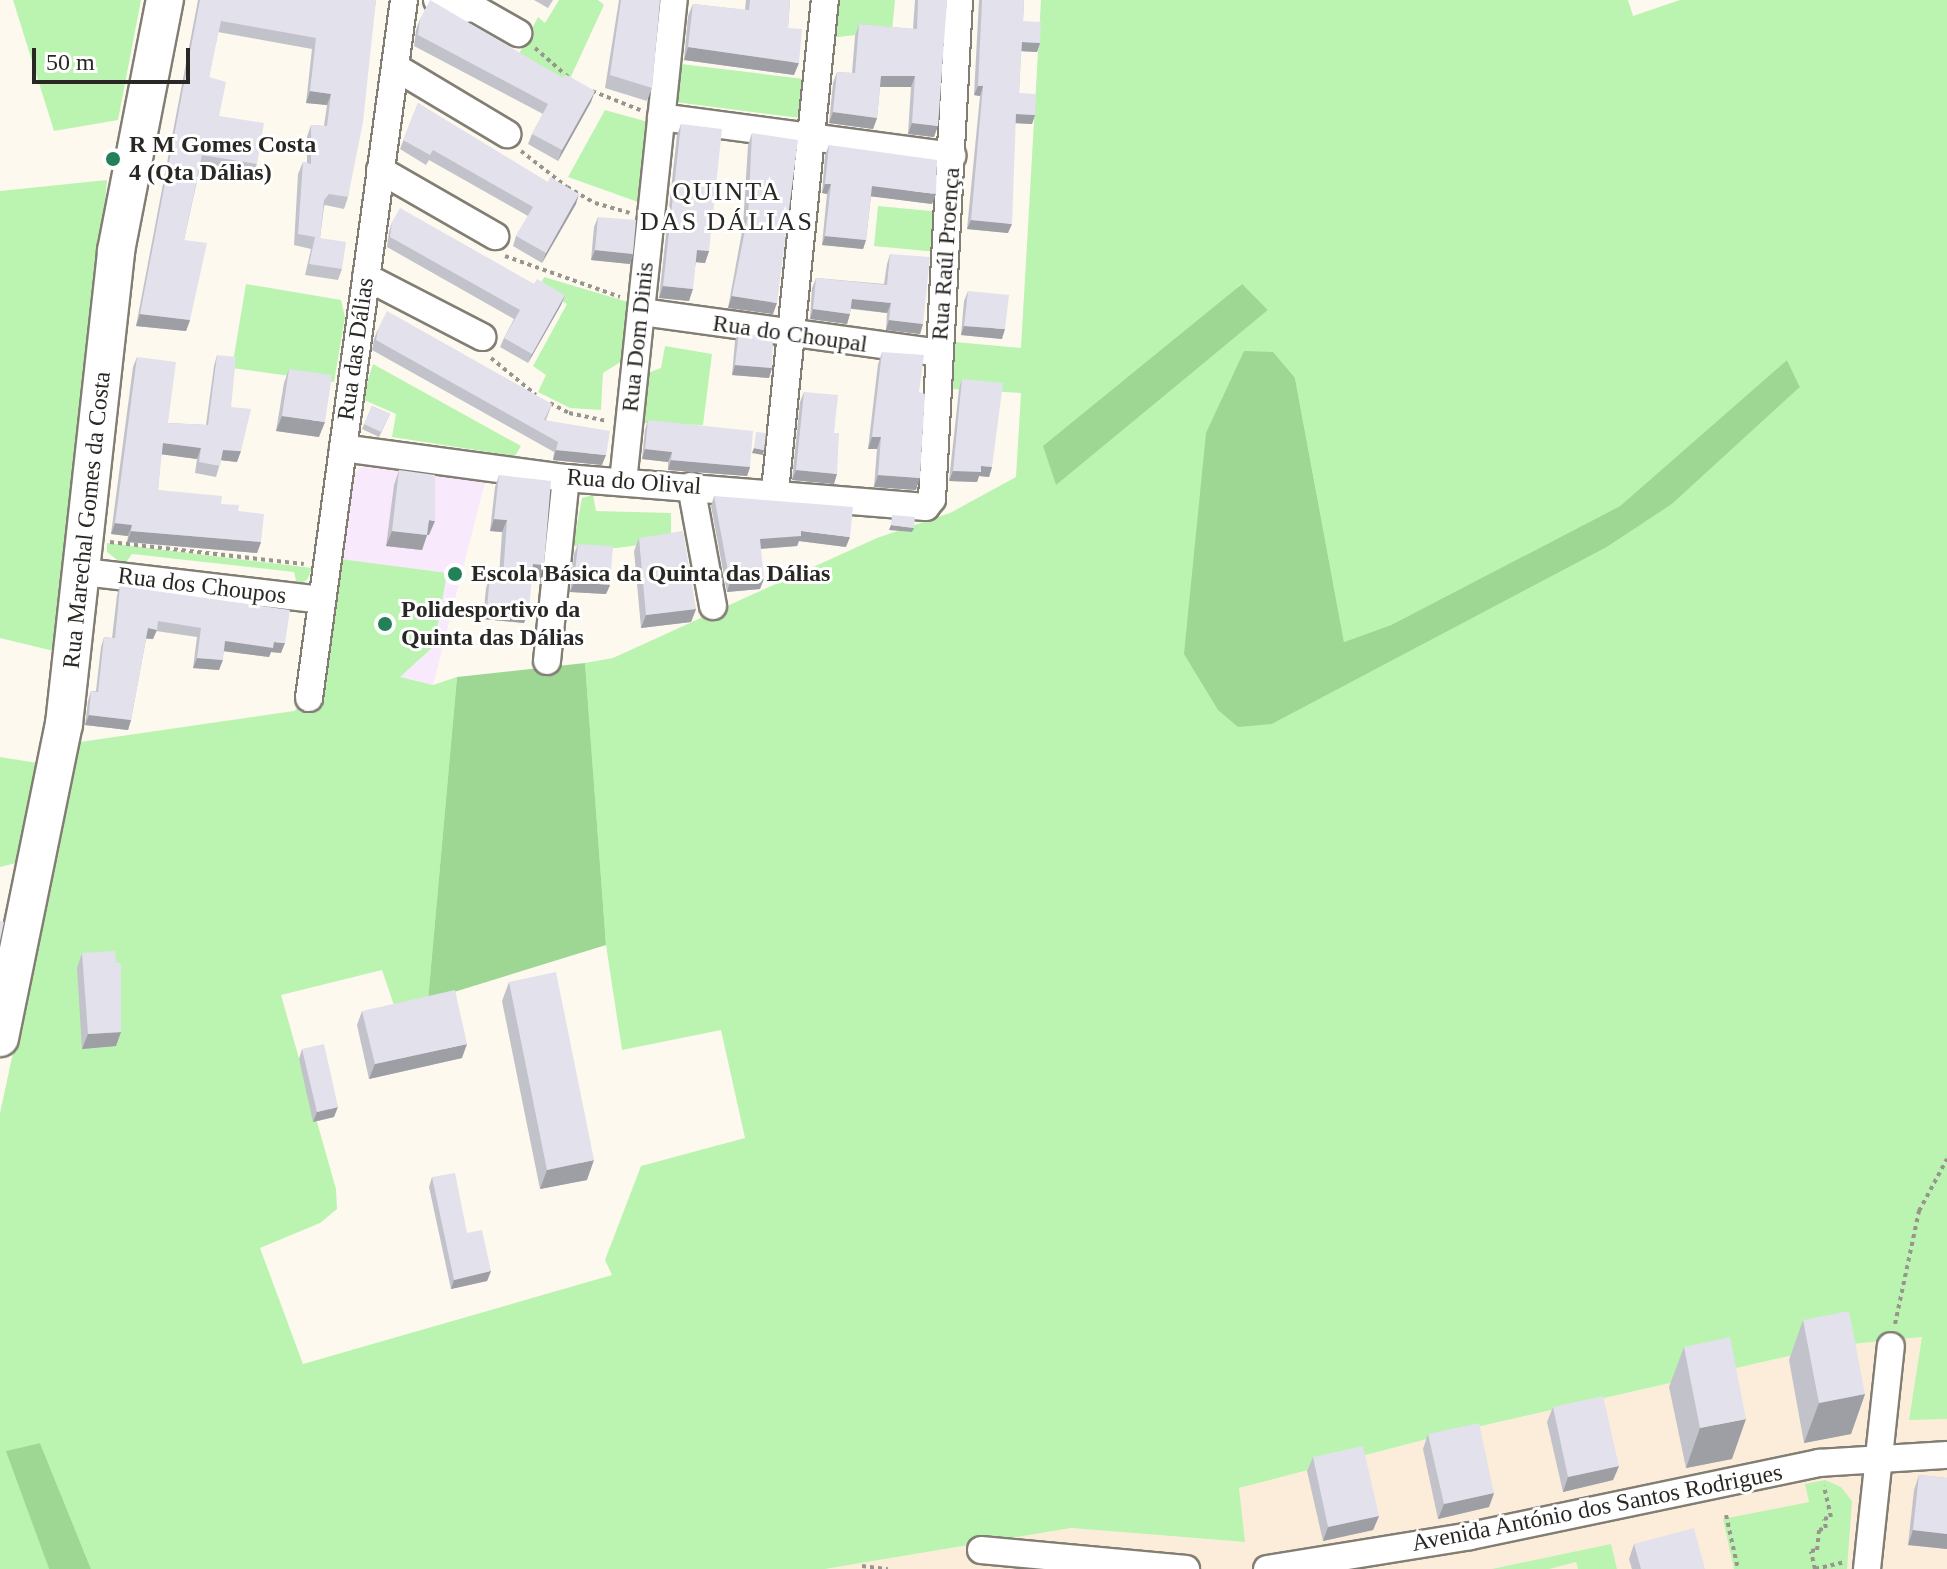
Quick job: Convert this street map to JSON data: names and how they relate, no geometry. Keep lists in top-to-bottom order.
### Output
{
  "streets": {
    "main road": ["Rua Marechal Gomes da Costa"],
    "street": [
      "Rua Raúl Proença",
      "Rua do Choupal",
      "Rua Dom Dinis",
      "Rua das Dálias",
      "Rua do Olival",
      "Rua dos Choupos",
      "Avenida António dos Santos Rodrigues"
    ]
  },
  "crossings": [
    ["Rua Raúl Proença", "Rua do Choupal"],
    ["Rua Raúl Proença", "Rua do Olival"],
    ["Rua do Choupal", "Rua Dom Dinis"],
    ["Rua Dom Dinis", "Rua do Olival"],
    ["Rua das Dálias", "Rua do Olival"],
    ["Rua das Dálias", "Rua dos Choupos"],
    ["Rua Marechal Gomes da Costa", "Rua dos Choupos"]
  ],
  "districts": ["QUINTA DAS DÁLIAS"],
  "places": ["R M Gomes Costa 4 (Qta Dálias)", "Escola Básica da Quinta das Dálias", "Polidesportivo da Quinta das Dálias"],
  "scale_bar": "50 m"
}
